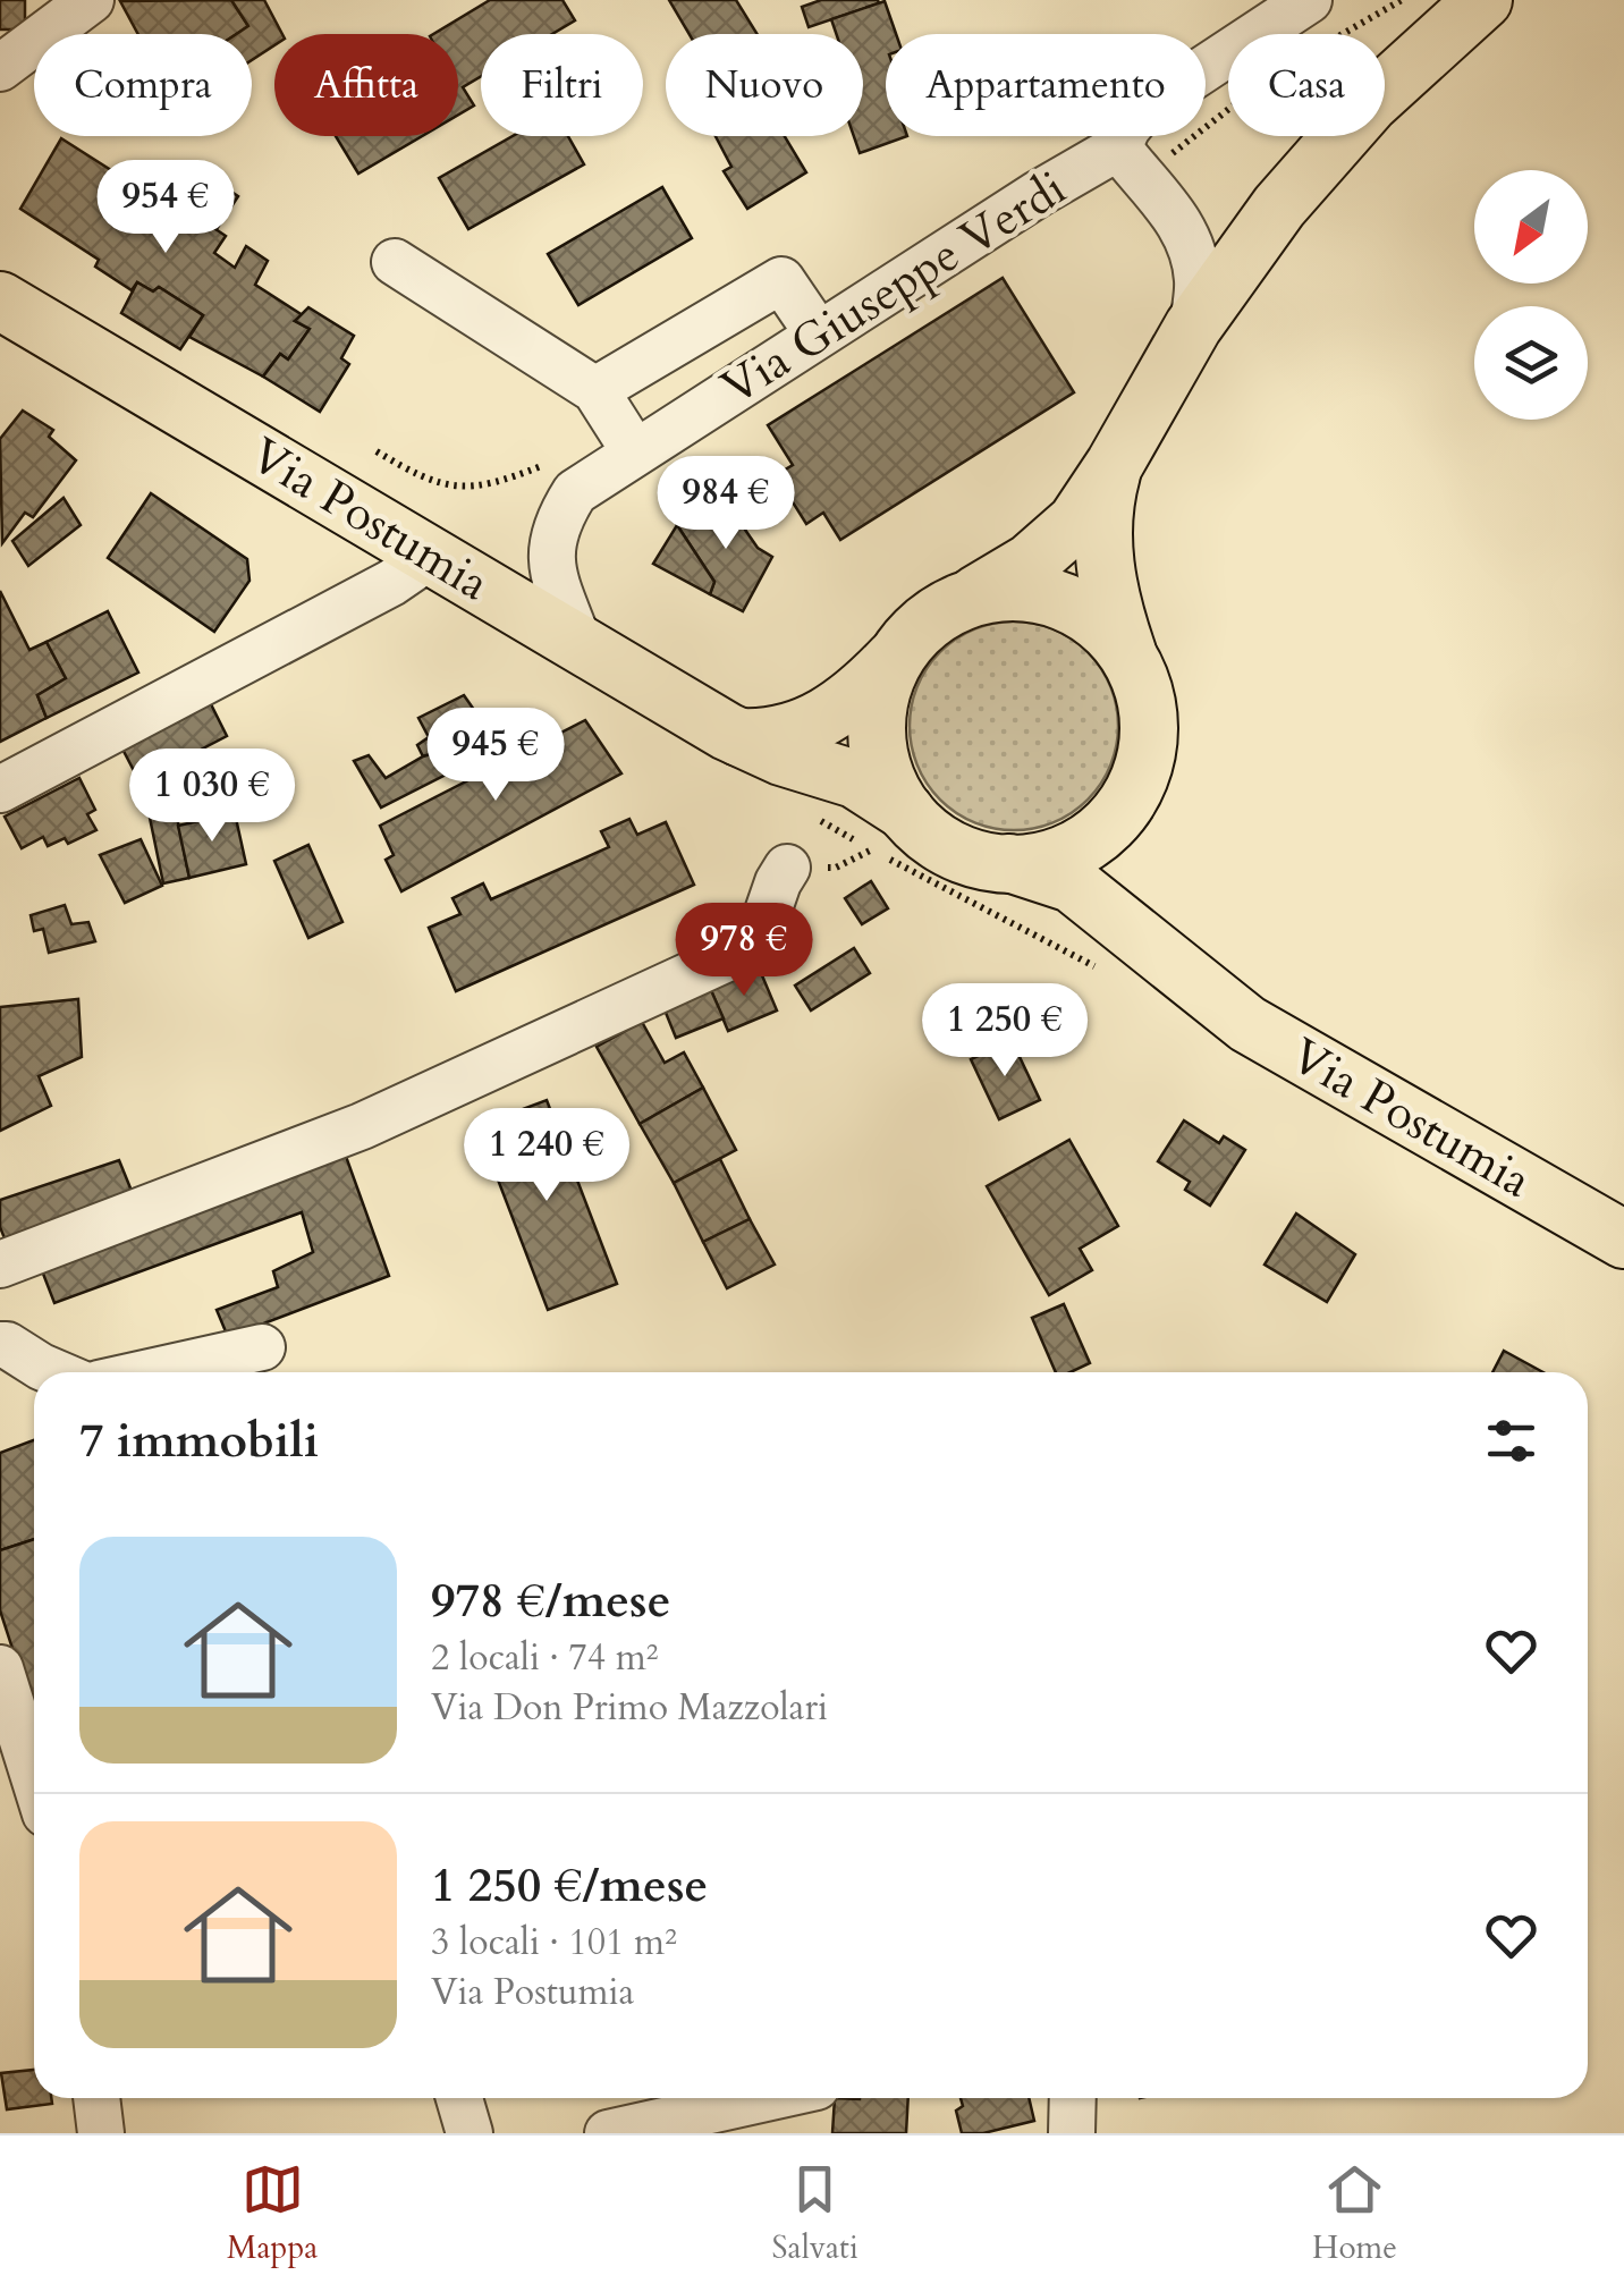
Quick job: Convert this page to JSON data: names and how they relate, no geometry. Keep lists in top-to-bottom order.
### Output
{
  "streets": {
    "main road": ["Via Postumia"],
    "street": ["Via Giuseppe Verdi"]
  },
  "crossings": [
    ["Via Giuseppe Verdi", "Via Postumia"]
  ],
  "north": "bottom left",
  "page": {
    "chip": [
      "Compra",
      "Affitta",
      "Filtri",
      "Nuovo",
      "Appartamento",
      "Casa"
    ],
    "price": [
      "954 €",
      "984 €",
      "945 €",
      "1 030 €",
      "978 €",
      "1 250 €",
      "1 240 €"
    ],
    "heading": "7 immobili",
    "list": [
      {
        "name": "978 €/mese",
        "note": "2 locali · 74 m² · Via Don Primo Mazzolari"
      },
      {
        "name": "1 250 €/mese",
        "note": "3 locali · 101 m² · Via Postumia"
      }
    ],
    "tabs": ["Mappa", "Salvati", "Home"]
  }
}
